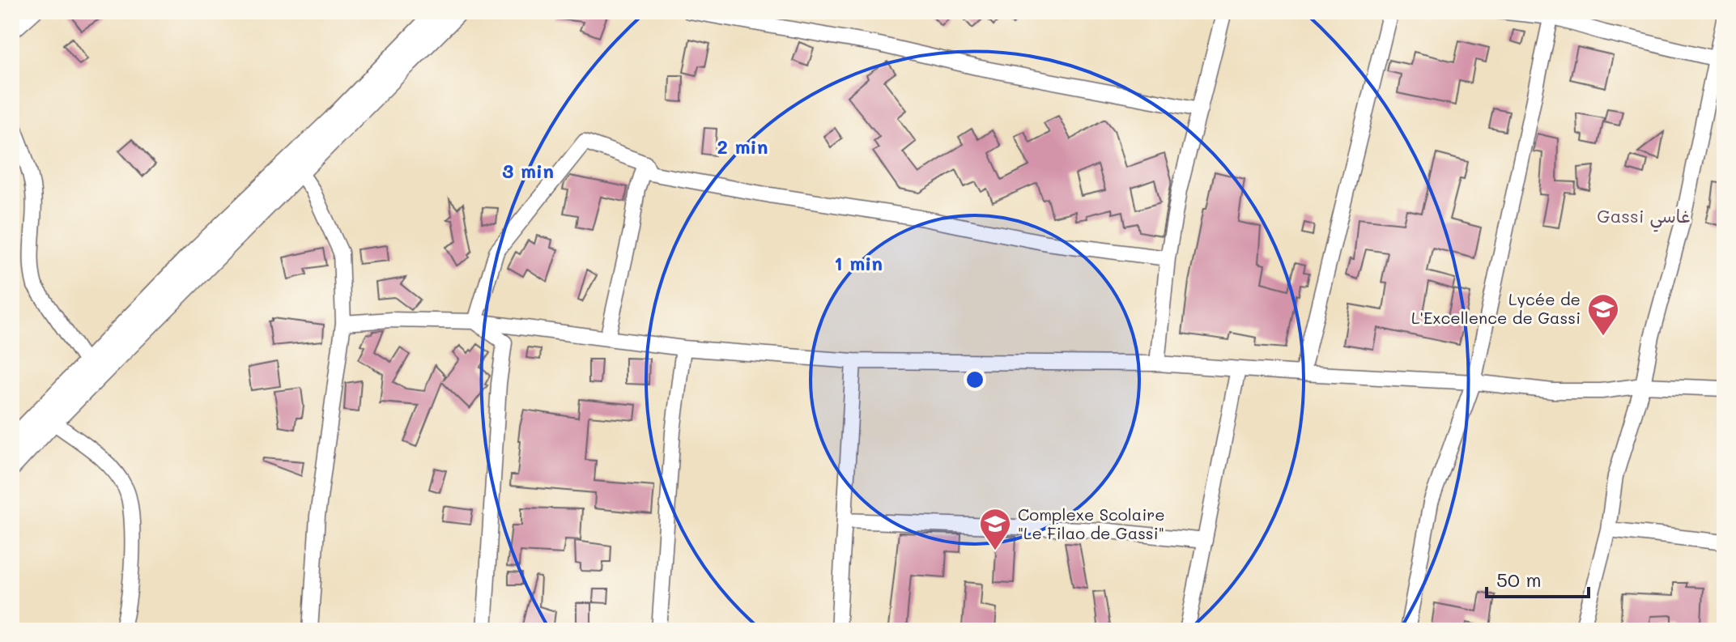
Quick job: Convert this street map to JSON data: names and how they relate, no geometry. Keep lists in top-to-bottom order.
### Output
{
  "districts": ["Gassi غاسي"],
  "places": {
    "school or university": ["Lycée de L'Excellence de Gassi", "Complexe Scolaire \"Le Filao de Gassi\""]
  },
  "scale_bar": "50 m",
  "rings": ["2 min", "3 min", "1 min"]
}
